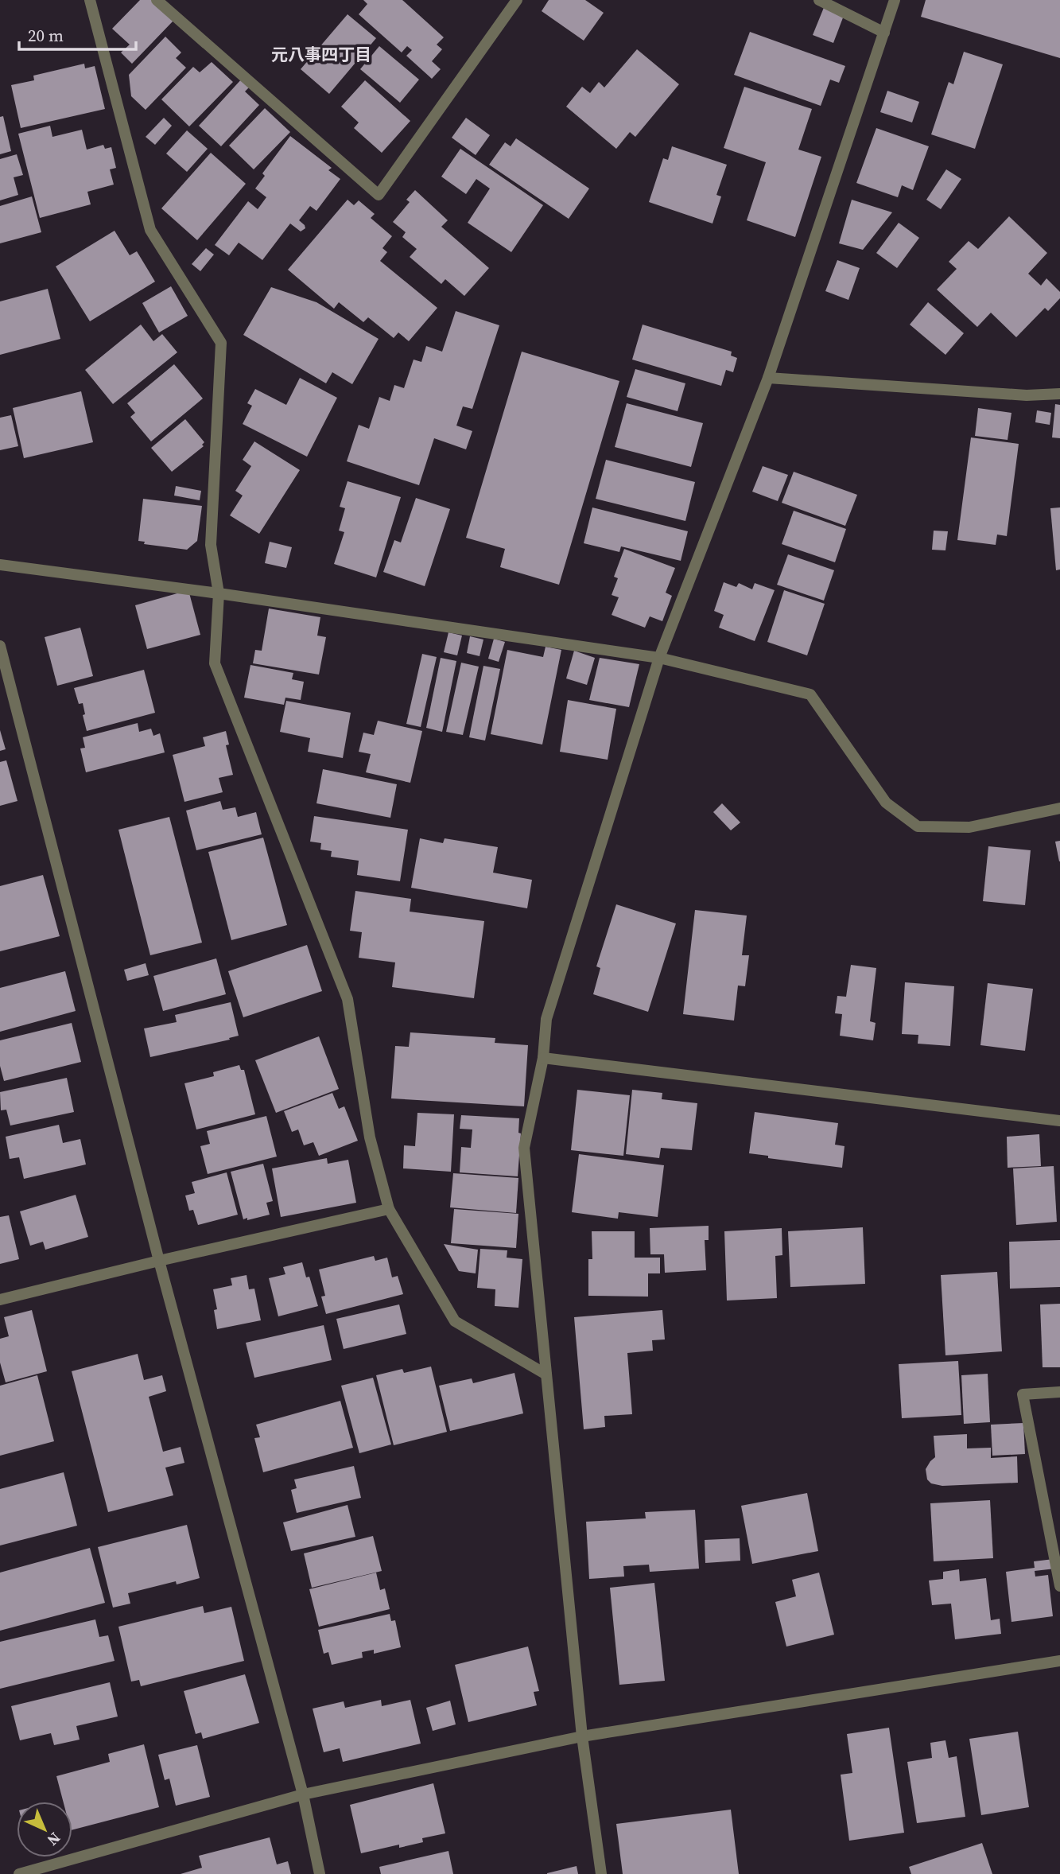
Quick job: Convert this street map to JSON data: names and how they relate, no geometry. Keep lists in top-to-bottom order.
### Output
{
  "districts": ["元八事四丁目"],
  "scale_bar": "20 m",
  "north": "bottom right"
}
